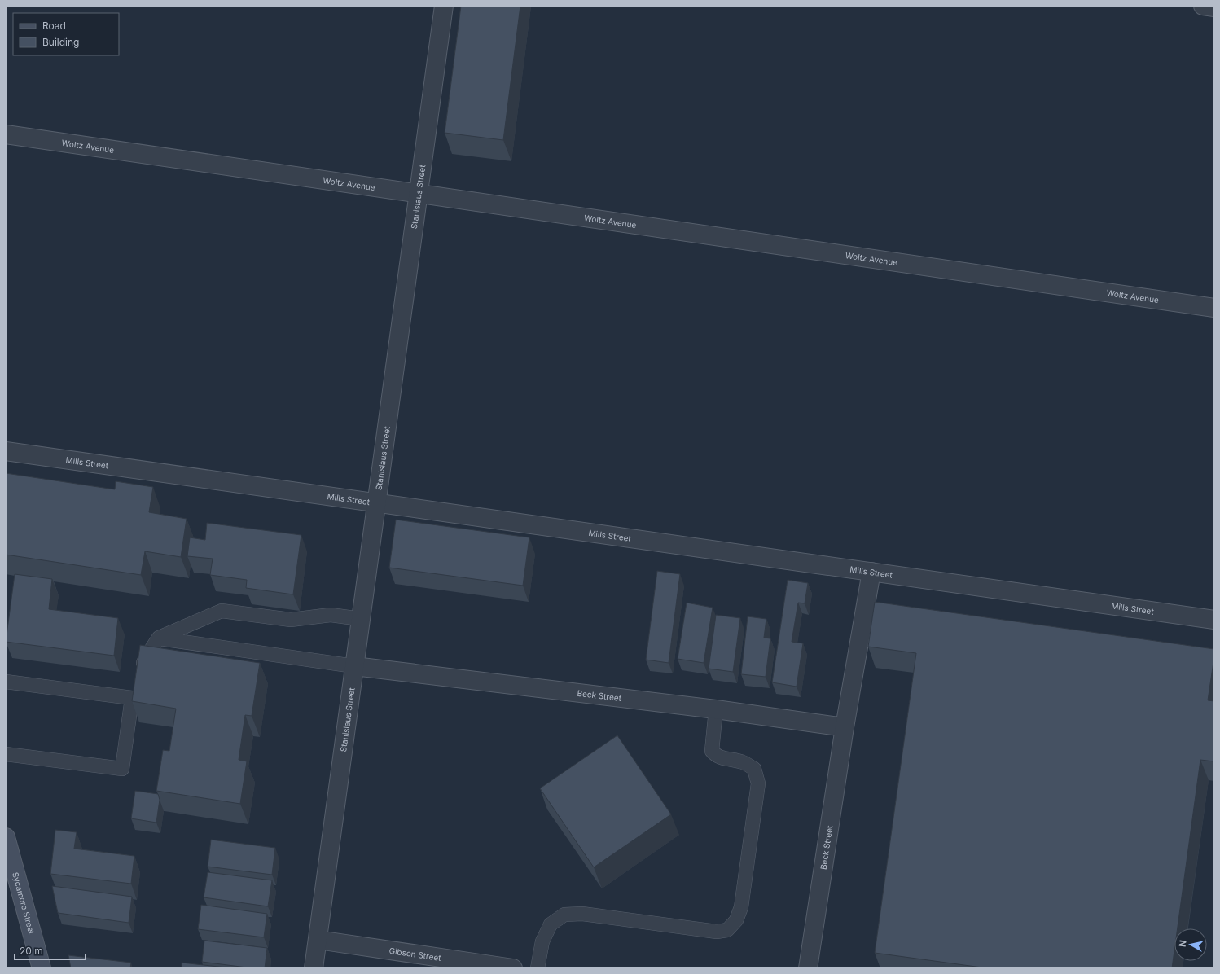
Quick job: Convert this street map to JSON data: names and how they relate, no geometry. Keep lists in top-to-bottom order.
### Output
{
  "streets": {
    "street": [
      "Woltz Avenue",
      "Stanislaus Street",
      "Mills Street",
      "Beck Street",
      "Sycamore Street",
      "Gibson Street"
    ]
  },
  "crossings": [
    ["Woltz Avenue", "Stanislaus Street"],
    ["Stanislaus Street", "Mills Street"],
    ["Stanislaus Street", "Beck Street"],
    ["Stanislaus Street", "Gibson Street"],
    ["Mills Street", "Beck Street"]
  ],
  "legend": ["Road", "Building"],
  "scale_bar": "20 m",
  "north": "left"
}
